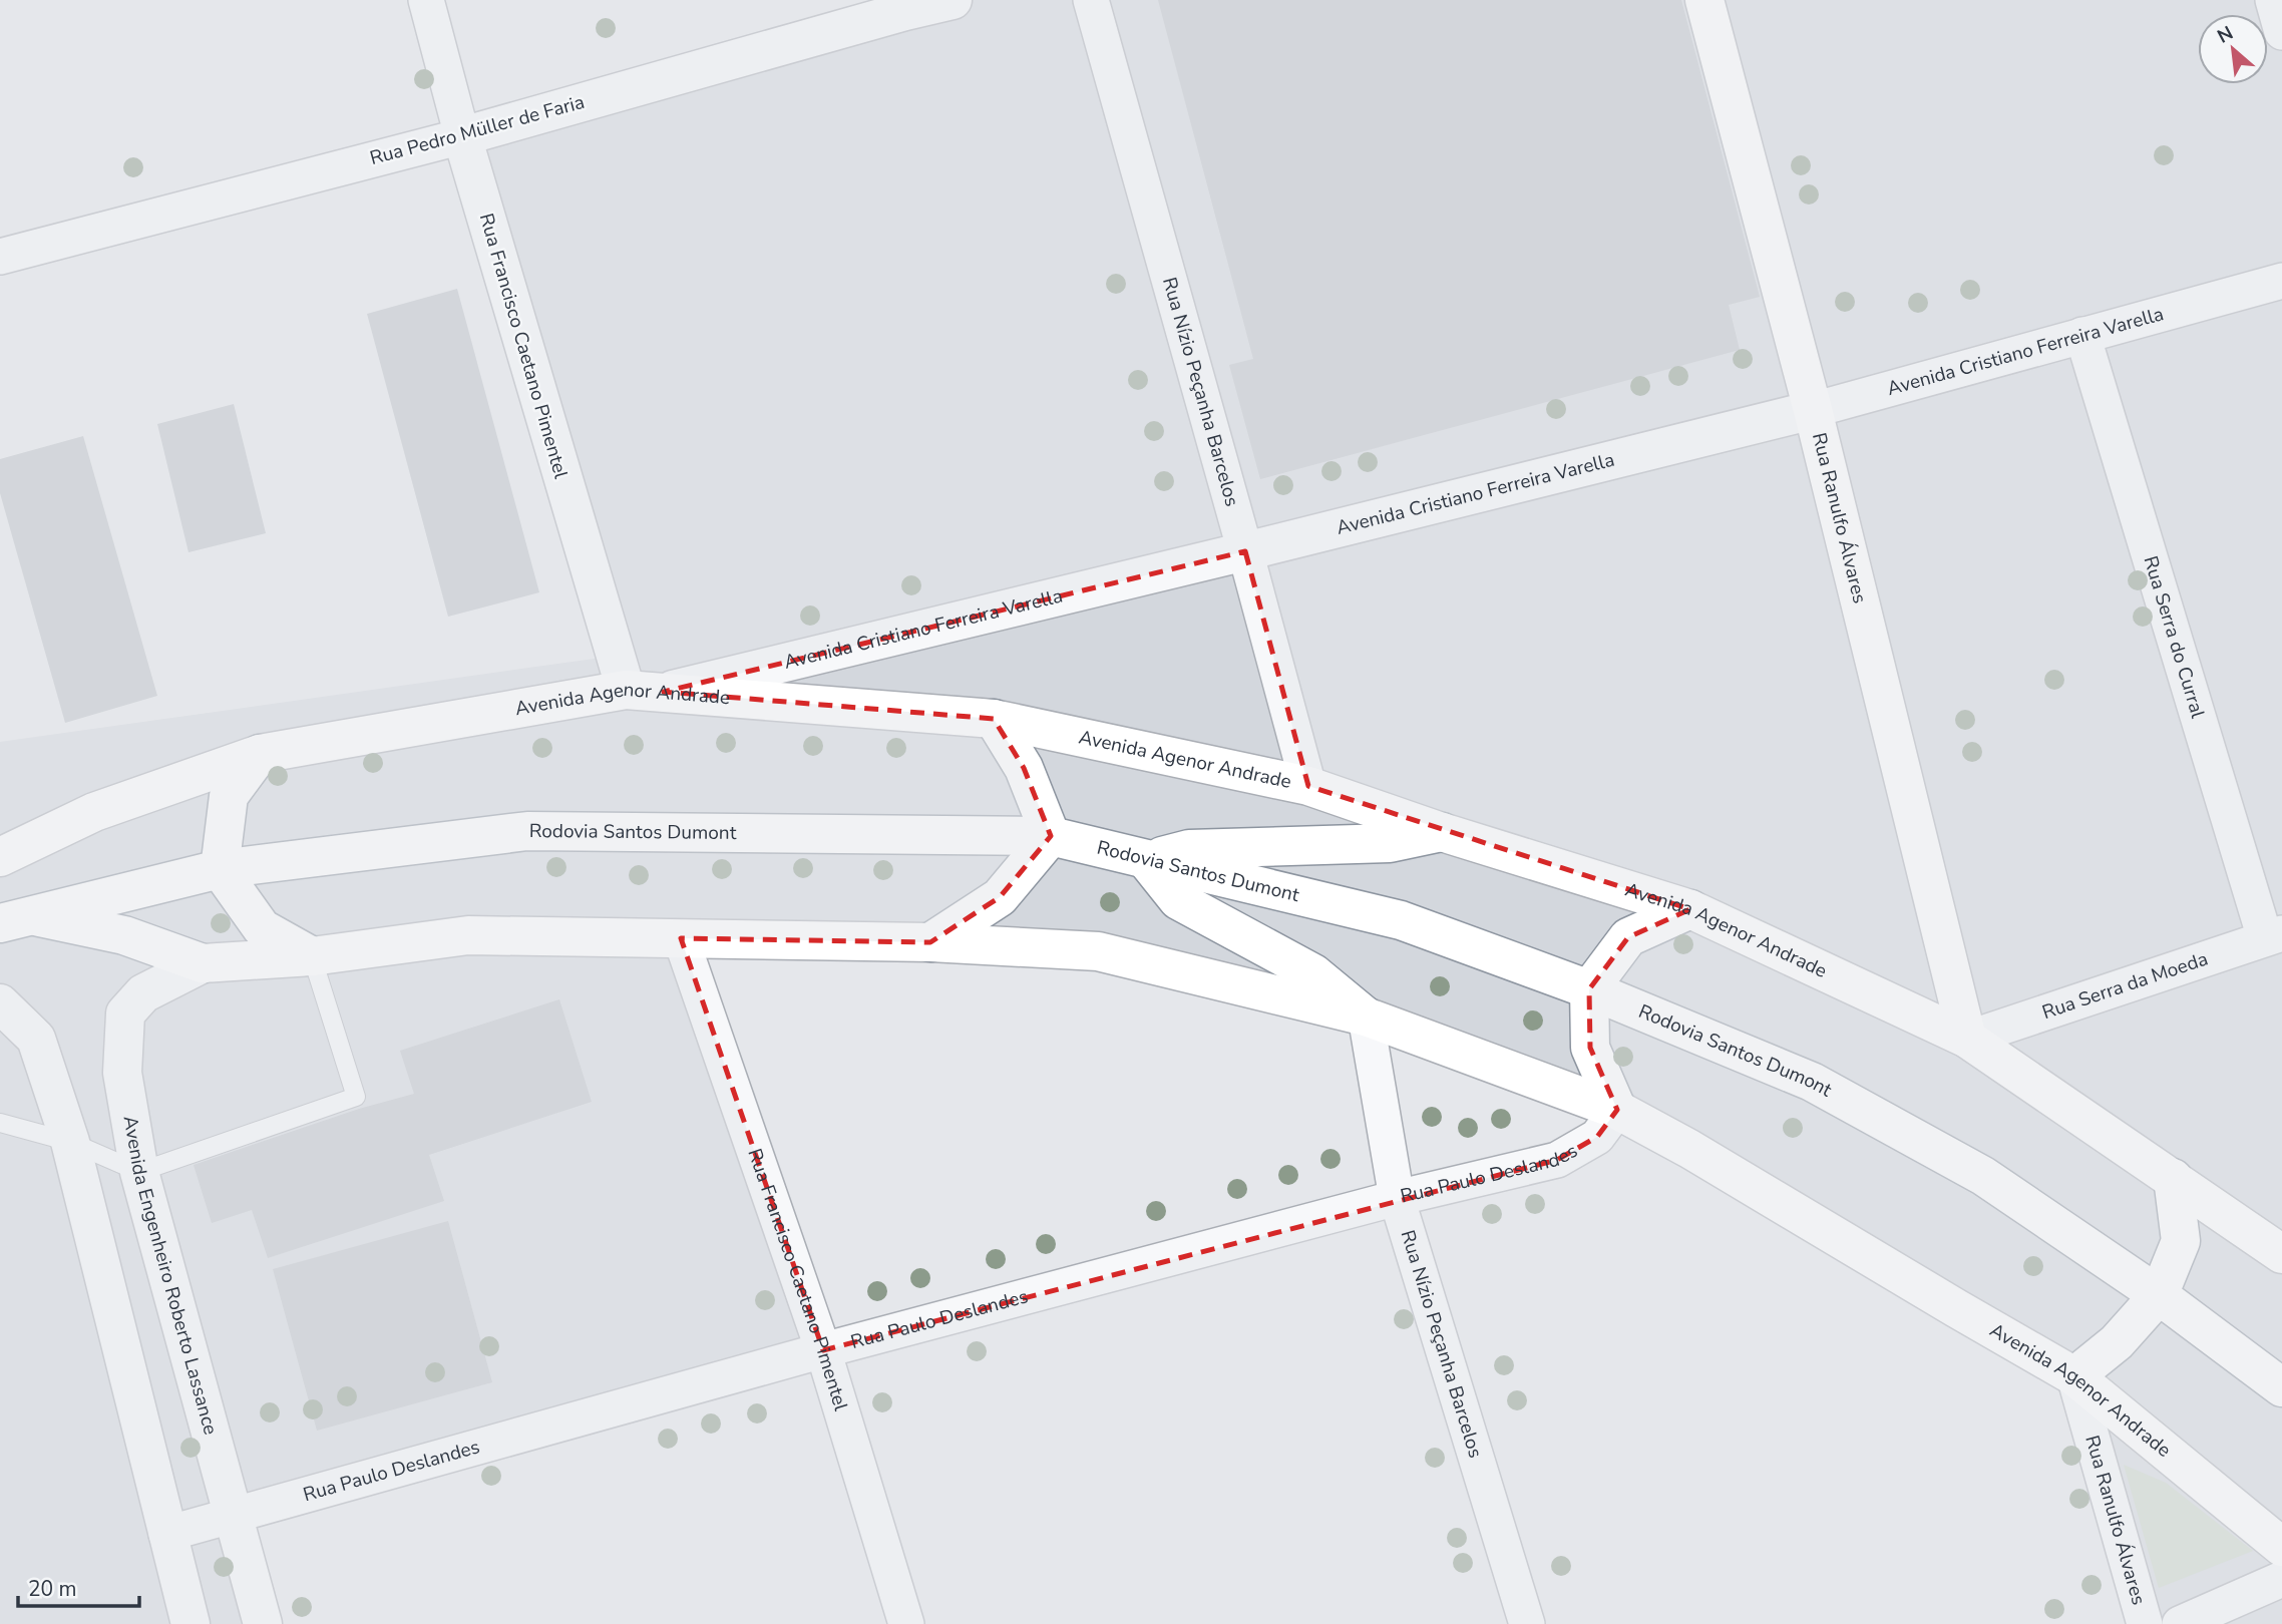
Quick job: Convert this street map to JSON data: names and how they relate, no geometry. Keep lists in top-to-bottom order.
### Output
{
  "streets": {
    "main road": ["Rua Ranulfo Álvares", "Avenida Agenor Andrade", "Rodovia Santos Dumont"],
    "street": [
      "Rua Pedro Müller de Faria",
      "Rua Francisco Caetano Pimentel",
      "Avenida Cristiano Ferreira Varella",
      "Rua Nízio Peçanha Barcelos",
      "Rua Serra do Curral",
      "Rua Serra da Moeda",
      "Rua Paulo Deslandes",
      "Avenida Engenheiro Roberto Lassance"
    ]
  },
  "crossings": [
    ["Rua Pedro Müller de Faria", "Rua Francisco Caetano Pimentel"],
    ["Rua Francisco Caetano Pimentel", "Avenida Agenor Andrade"],
    ["Rua Francisco Caetano Pimentel", "Rua Paulo Deslandes"],
    ["Avenida Cristiano Ferreira Varella", "Rua Nízio Peçanha Barcelos"],
    ["Avenida Cristiano Ferreira Varella", "Rua Ranulfo Álvares"],
    ["Avenida Cristiano Ferreira Varella", "Rua Serra do Curral"],
    ["Avenida Cristiano Ferreira Varella", "Avenida Agenor Andrade"],
    ["Rua Nízio Peçanha Barcelos", "Avenida Agenor Andrade"],
    ["Rua Nízio Peçanha Barcelos", "Rua Paulo Deslandes"],
    ["Rua Ranulfo Álvares", "Avenida Agenor Andrade"],
    ["Rua Ranulfo Álvares", "Rua Serra da Moeda"],
    ["Rua Serra do Curral", "Rua Serra da Moeda"],
    ["Avenida Agenor Andrade", "Rua Serra da Moeda"],
    ["Avenida Agenor Andrade", "Rua Paulo Deslandes"],
    ["Avenida Agenor Andrade", "Avenida Engenheiro Roberto Lassance"],
    ["Rua Paulo Deslandes", "Avenida Engenheiro Roberto Lassance"]
  ],
  "scale_bar": "20 m",
  "north": "top left"
}
